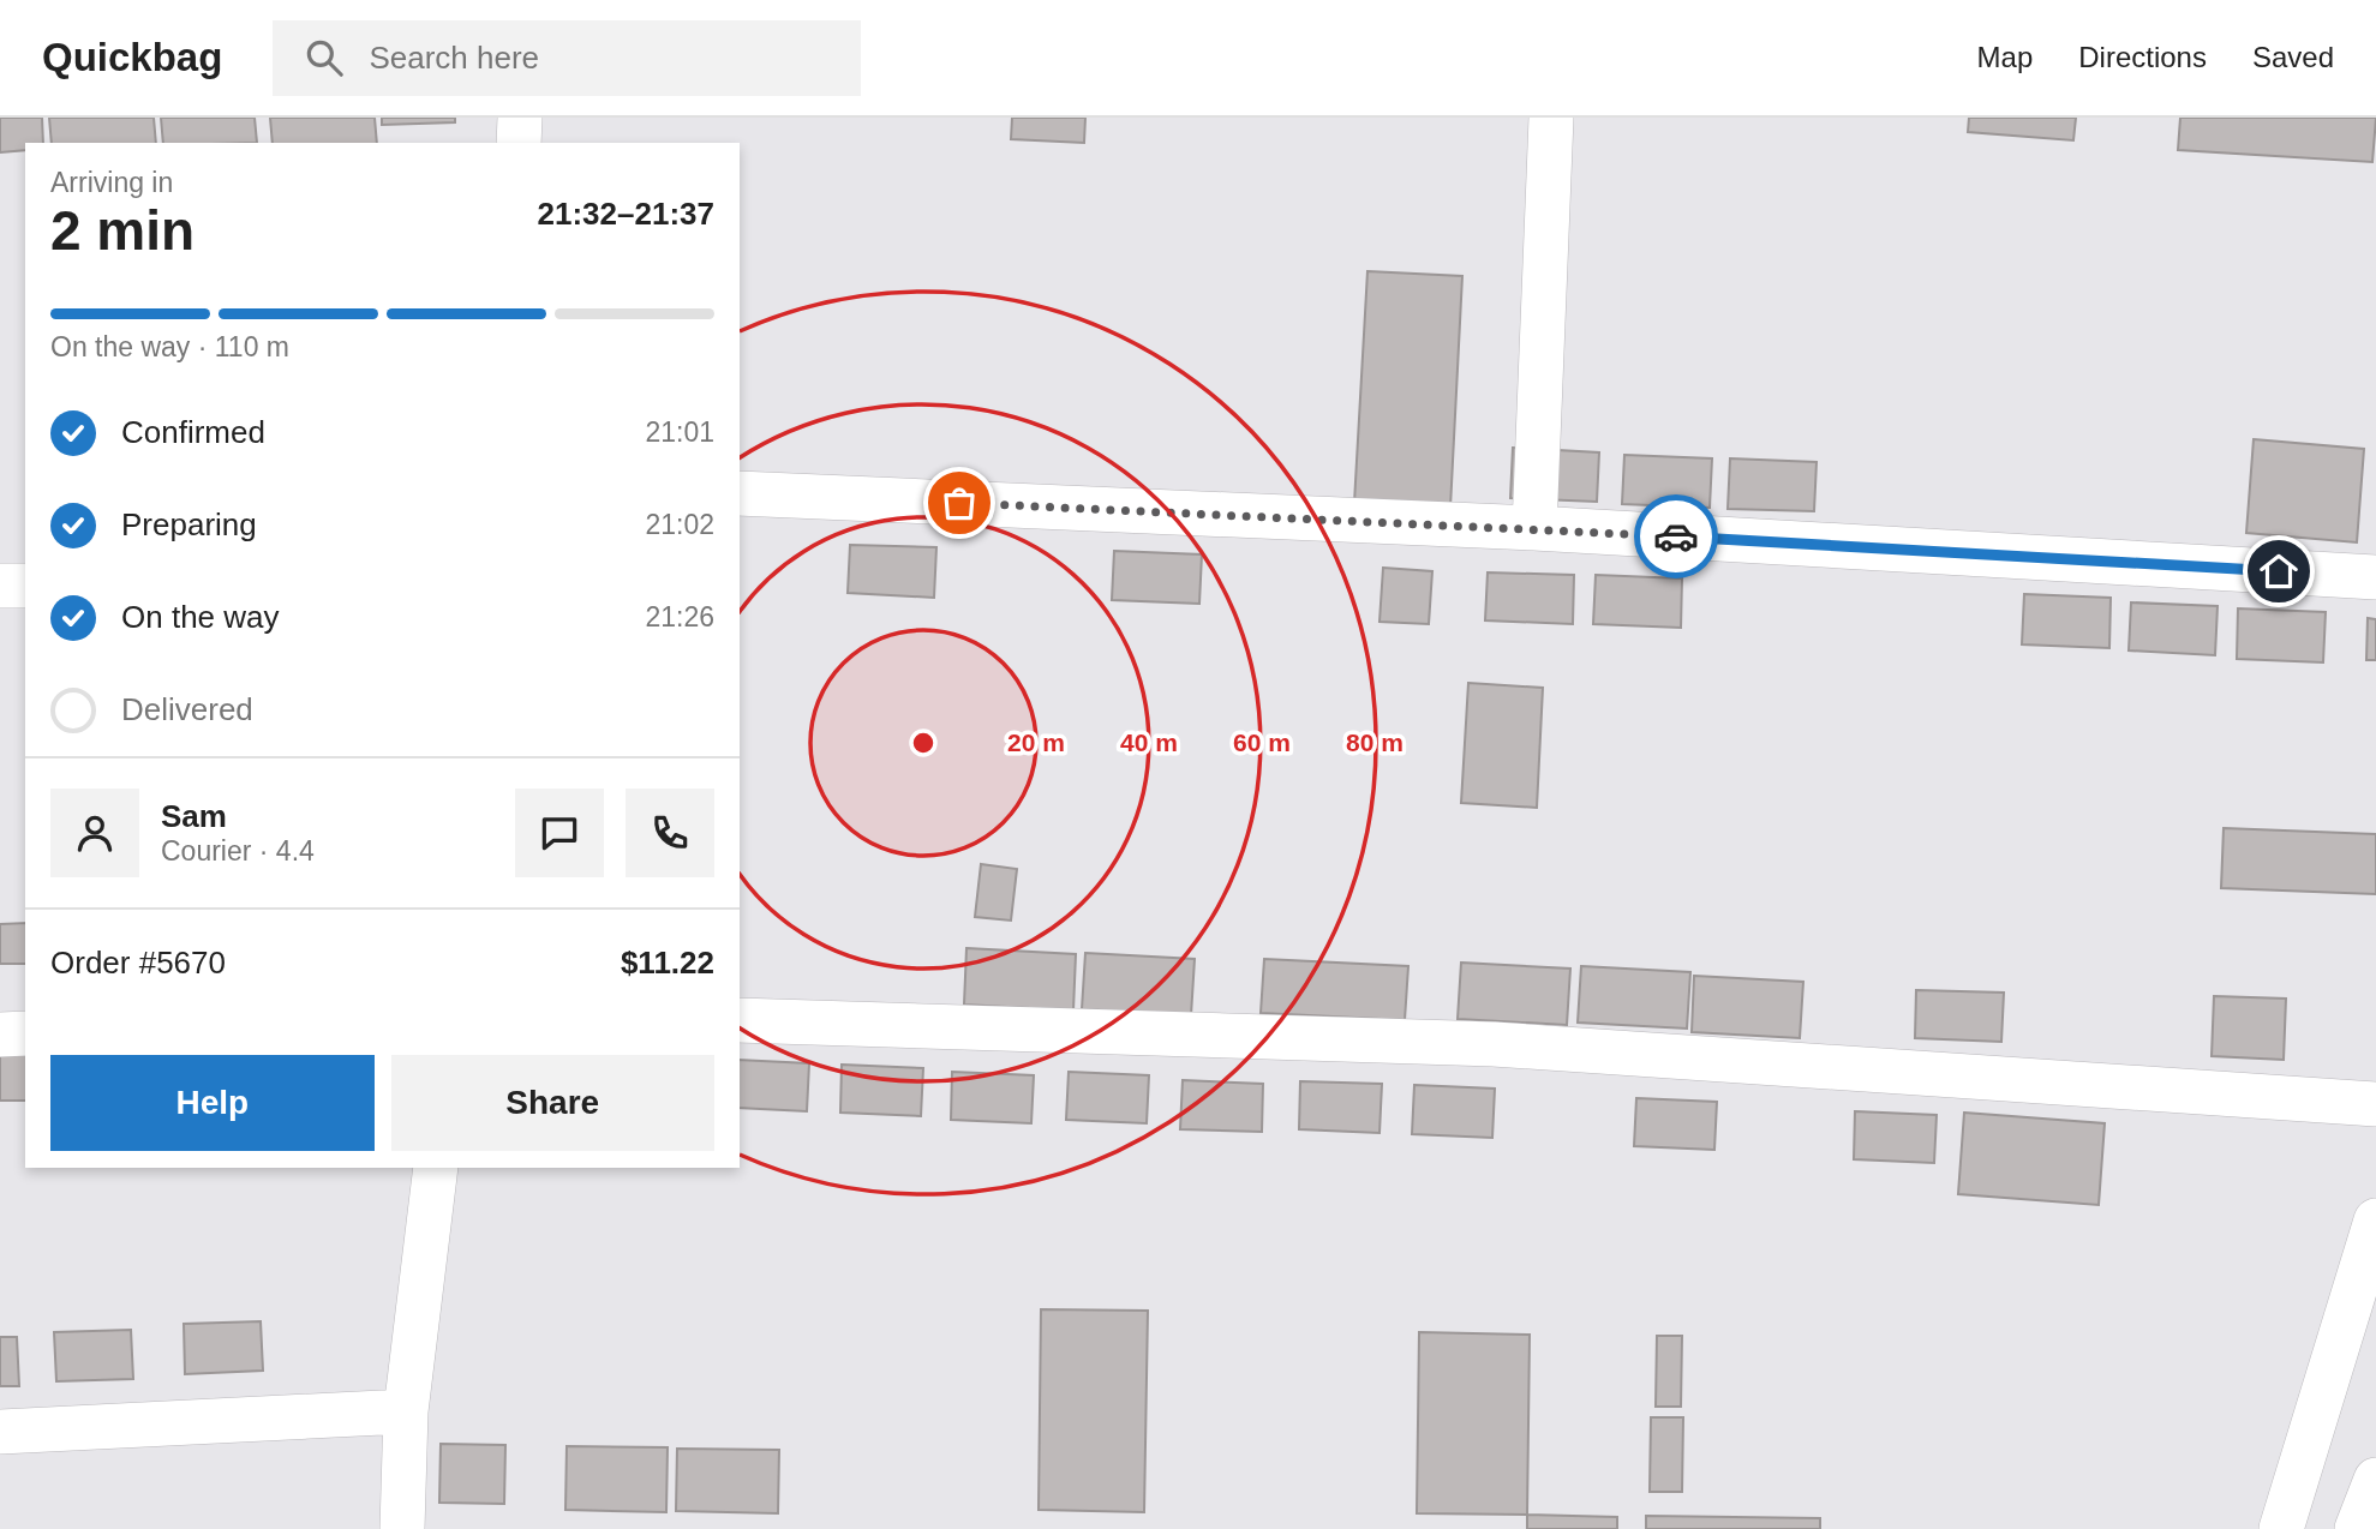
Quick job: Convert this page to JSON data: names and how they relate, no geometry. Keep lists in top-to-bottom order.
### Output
{
  "page": {
    "header": "Quickbag",
    "search": "Search here",
    "nav": ["Map", "Directions", "Saved"],
    "heading": ["2 min", "Arriving in", "21:32–21:37"],
    "panel": [
      "Sam",
      "Courier · 4.4",
      "Order #5670",
      "$11.22"
    ],
    "bar": "On the way · 110 m",
    "list": [
      ["Confirmed", "21:01"],
      ["Preparing", "21:02"],
      ["On the way", "21:26"],
      "Delivered"
    ],
    "buttons": ["Help", "Share"]
  },
  "rings": [
    "20 m",
    "40 m",
    "60 m",
    "80 m"
  ]
}
